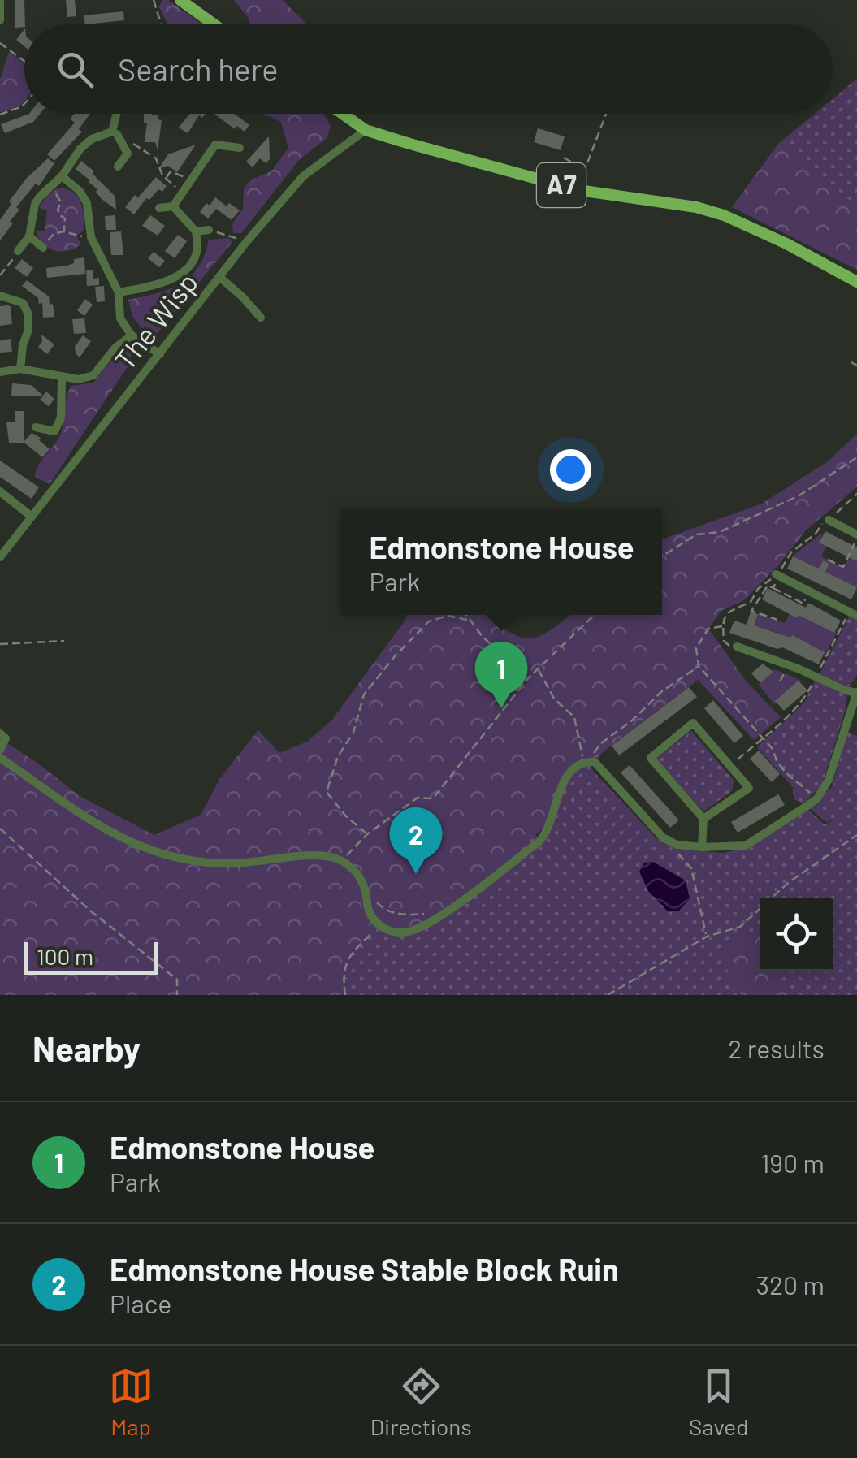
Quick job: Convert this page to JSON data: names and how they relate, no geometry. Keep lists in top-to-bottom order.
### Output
{
  "streets": {
    "main road": ["A7"],
    "street": ["The Wisp"]
  },
  "crossings": [
    ["A7", "The Wisp"]
  ],
  "scale_bar": "100 m",
  "page": {
    "search": "Search here",
    "popup": ["Edmonstone House", "Park"],
    "pins": ["1", "2"],
    "scale": "100 m",
    "heading": ["Nearby", "2 results"],
    "list": [
      {
        "mark": "1",
        "name": "Edmonstone House",
        "note": "Park",
        "value": "190 m"
      },
      {
        "mark": "2",
        "name": "Edmonstone House Stable Block Ruin",
        "note": "Place",
        "value": "320 m"
      }
    ],
    "nav": ["Map", "Directions", "Saved"]
  }
}
